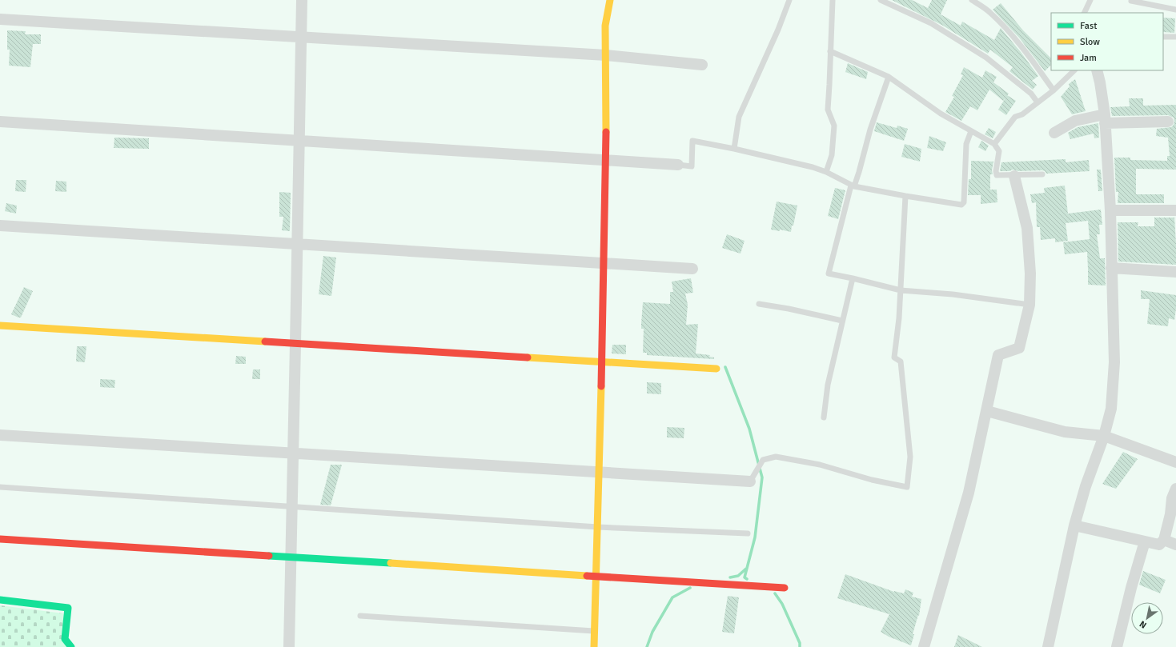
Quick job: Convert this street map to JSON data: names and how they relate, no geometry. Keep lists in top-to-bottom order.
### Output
{
  "legend": ["Fast", "Slow", "Jam"],
  "north": "bottom left"
}
